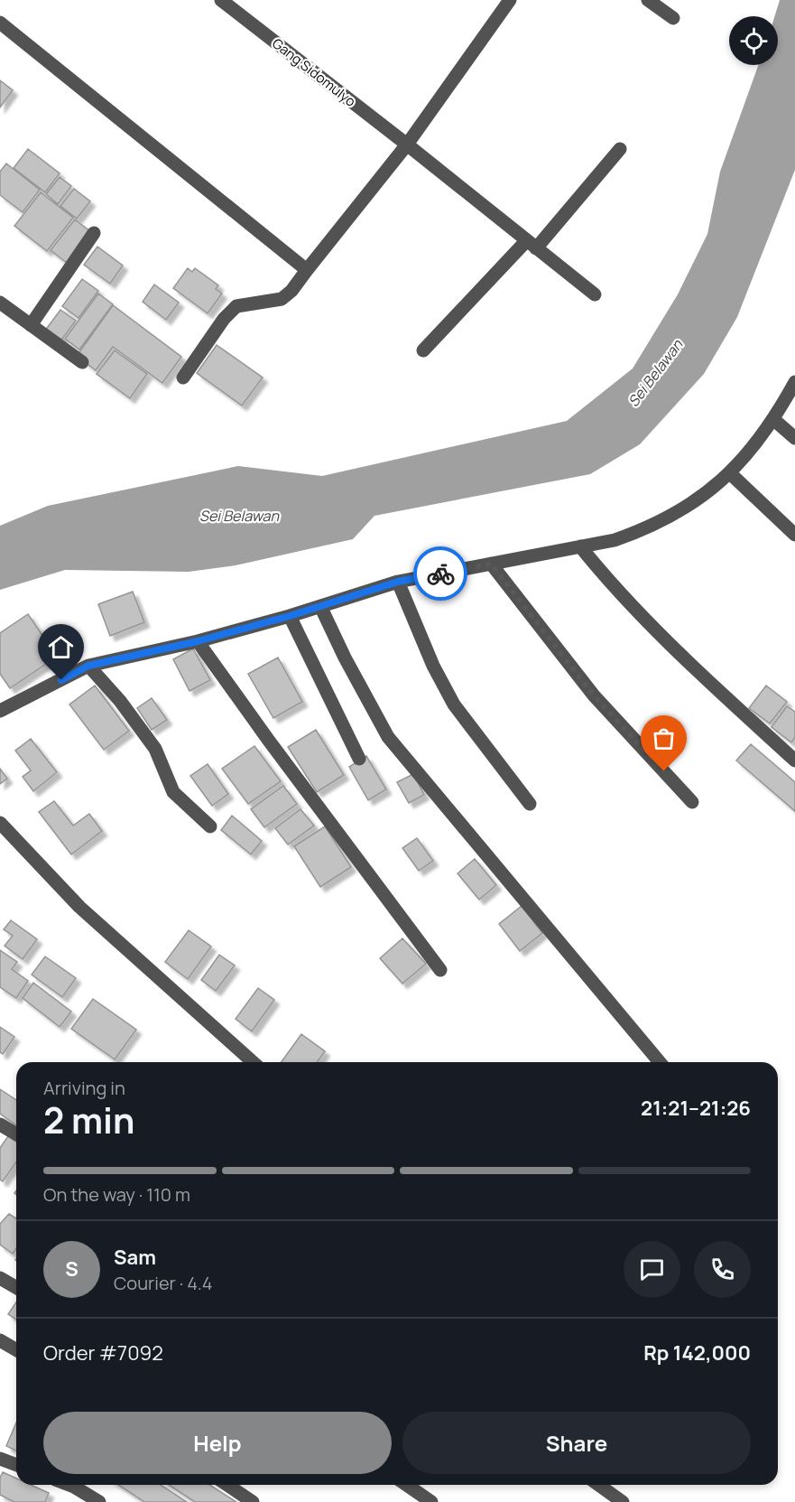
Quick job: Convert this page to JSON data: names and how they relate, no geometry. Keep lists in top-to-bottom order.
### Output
{
  "streets": {
    "street": ["Gang Sidomulyo"]
  },
  "water": ["Sei Belawan"],
  "page": {
    "heading": ["2 min", "Arriving in", "21:21–21:26"],
    "panel": [
      "Sam",
      "Courier · 4.4",
      "Order #7092",
      "Rp 142,000"
    ],
    "bar": "On the way · 110 m",
    "round": "S",
    "buttons": ["Help", "Share"]
  }
}
